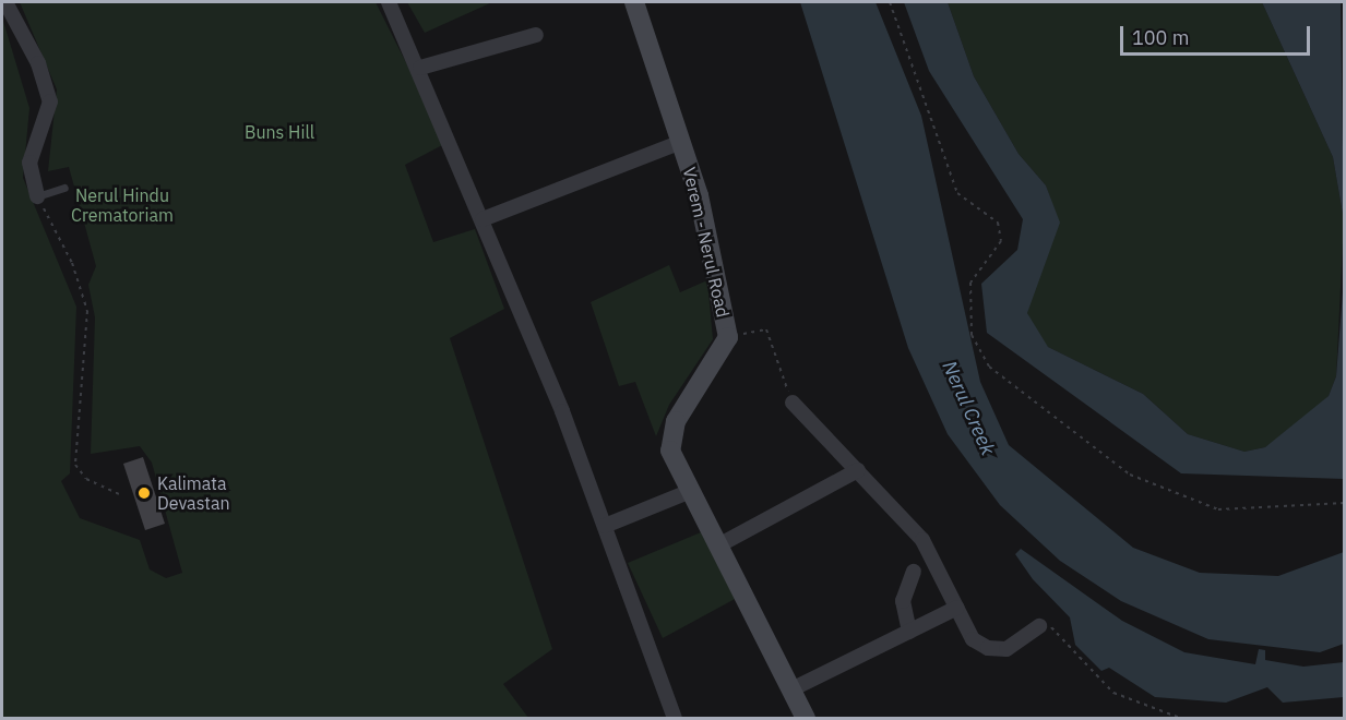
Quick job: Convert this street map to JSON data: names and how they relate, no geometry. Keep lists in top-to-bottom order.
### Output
{
  "streets": {
    "main road": ["Verem - Nerul Road"]
  },
  "water": ["Nerul Creek"],
  "parks": ["Buns Hill", "Nerul Hindu Crematoriam"],
  "places": ["Kalimata Devastan"],
  "scale_bar": "100 m"
}
